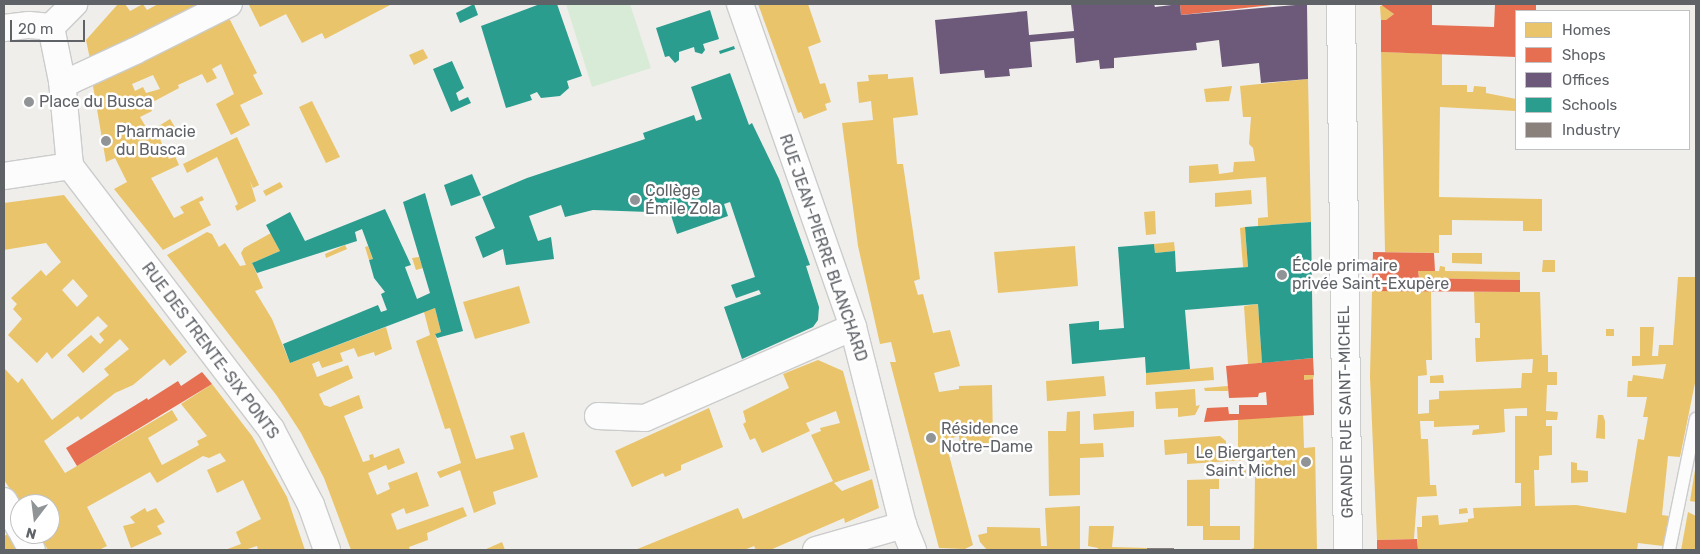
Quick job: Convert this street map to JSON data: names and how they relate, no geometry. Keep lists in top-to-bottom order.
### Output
{
  "streets": {
    "main road": ["GRANDE RUE SAINT-MICHEL"],
    "street": ["RUE JEAN-PIERRE BLANCHARD", "RUE DES TRENTE-SIX PONTS"]
  },
  "places": [
    "Place du Busca",
    "Pharmacie du Busca",
    "Collège Émile Zola",
    "École primaire privée Saint-Exupère",
    "Résidence Notre-Dame",
    "Le Biergarten Saint Michel"
  ],
  "legend": [
    "Homes",
    "Shops",
    "Offices",
    "Schools",
    "Industry"
  ],
  "scale_bar": "20 m",
  "north": "bottom"
}
